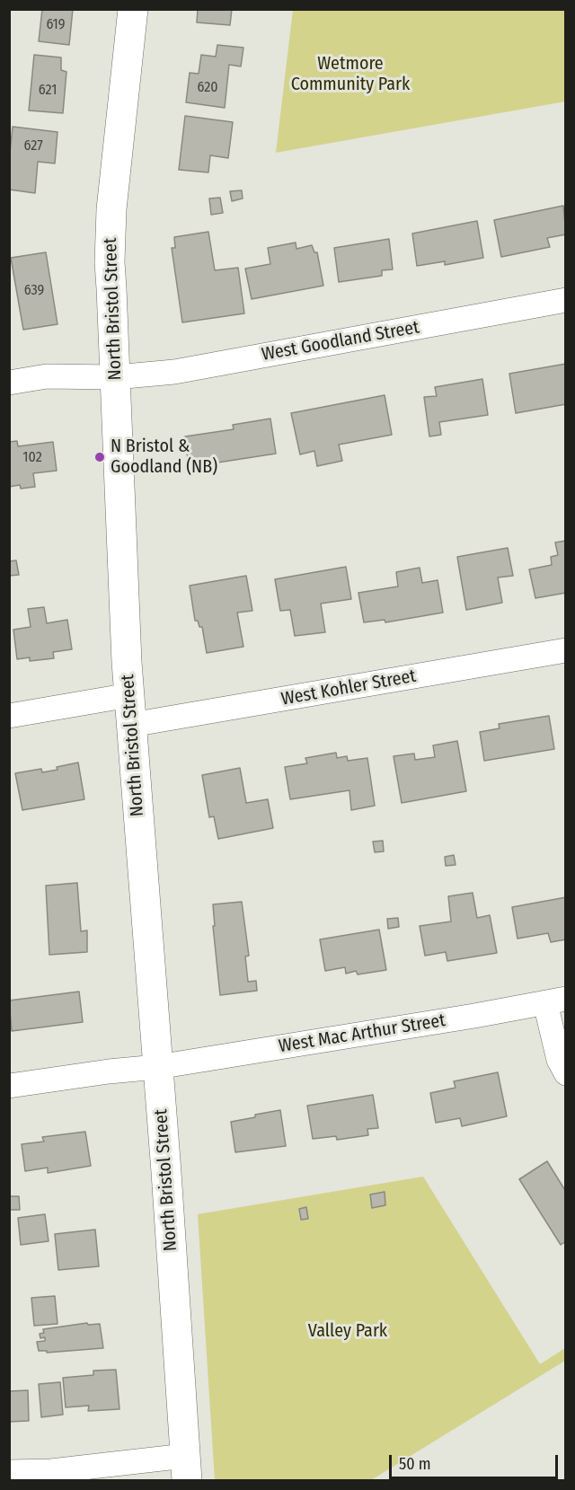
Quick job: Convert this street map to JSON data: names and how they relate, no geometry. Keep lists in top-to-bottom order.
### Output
{
  "streets": {
    "main road": ["North Bristol Street"],
    "street": ["West Goodland Street", "West Kohler Street", "West Mac Arthur Street"]
  },
  "crossings": [
    ["North Bristol Street", "West Goodland Street"],
    ["North Bristol Street", "West Kohler Street"],
    ["North Bristol Street", "West Mac Arthur Street"]
  ],
  "parks": ["Wetmore Community Park", "Valley Park"],
  "places": ["N Bristol & Goodland (NB)"],
  "house_numbers": [
    "619",
    "620",
    "621",
    "627",
    "639",
    "102"
  ],
  "scale_bar": "50 m"
}
